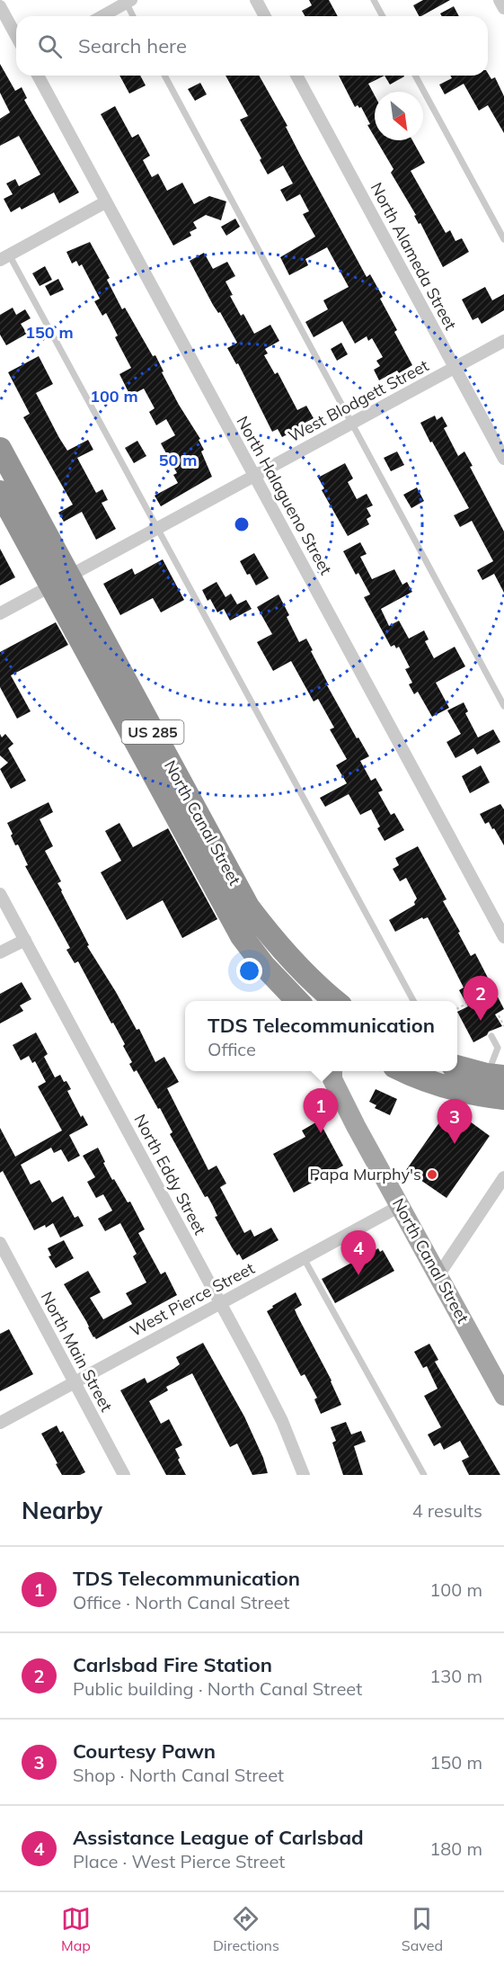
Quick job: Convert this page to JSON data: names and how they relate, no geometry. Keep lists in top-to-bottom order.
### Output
{
  "streets": {
    "highway": ["US 285", "North Canal Street"],
    "street": [
      "North Alameda Street",
      "West Blodgett Street",
      "North Halagueno Street",
      "North Eddy Street",
      "West Pierce Street",
      "North Main Street"
    ]
  },
  "crossings": [
    ["North Alameda Street", "West Blodgett Street"],
    ["West Blodgett Street", "North Halagueno Street"],
    ["West Blodgett Street", "North Canal Street"],
    ["North Canal Street", "West Pierce Street"],
    ["North Eddy Street", "West Pierce Street"],
    ["West Pierce Street", "North Main Street"]
  ],
  "places": ["Papa Murphy's"],
  "north": "bottom right",
  "page": {
    "search": "Search here",
    "pins": [
      "2",
      "1",
      "3",
      "4"
    ],
    "popup": ["TDS Telecommunication", "Office"],
    "heading": ["Nearby", "4 results"],
    "list": [
      {
        "mark": "1",
        "name": "TDS Telecommunication",
        "note": "Office · North Canal Street",
        "value": "100 m"
      },
      {
        "mark": "2",
        "name": "Carlsbad Fire Station",
        "note": "Public building · North Canal Street",
        "value": "130 m"
      },
      {
        "mark": "3",
        "name": "Courtesy Pawn",
        "note": "Shop · North Canal Street",
        "value": "150 m"
      },
      {
        "mark": "4",
        "name": "Assistance League of Carlsbad",
        "note": "Place · West Pierce Street",
        "value": "180 m"
      }
    ],
    "nav": ["Map", "Directions", "Saved"]
  },
  "rings": ["150 m", "100 m", "50 m"]
}
